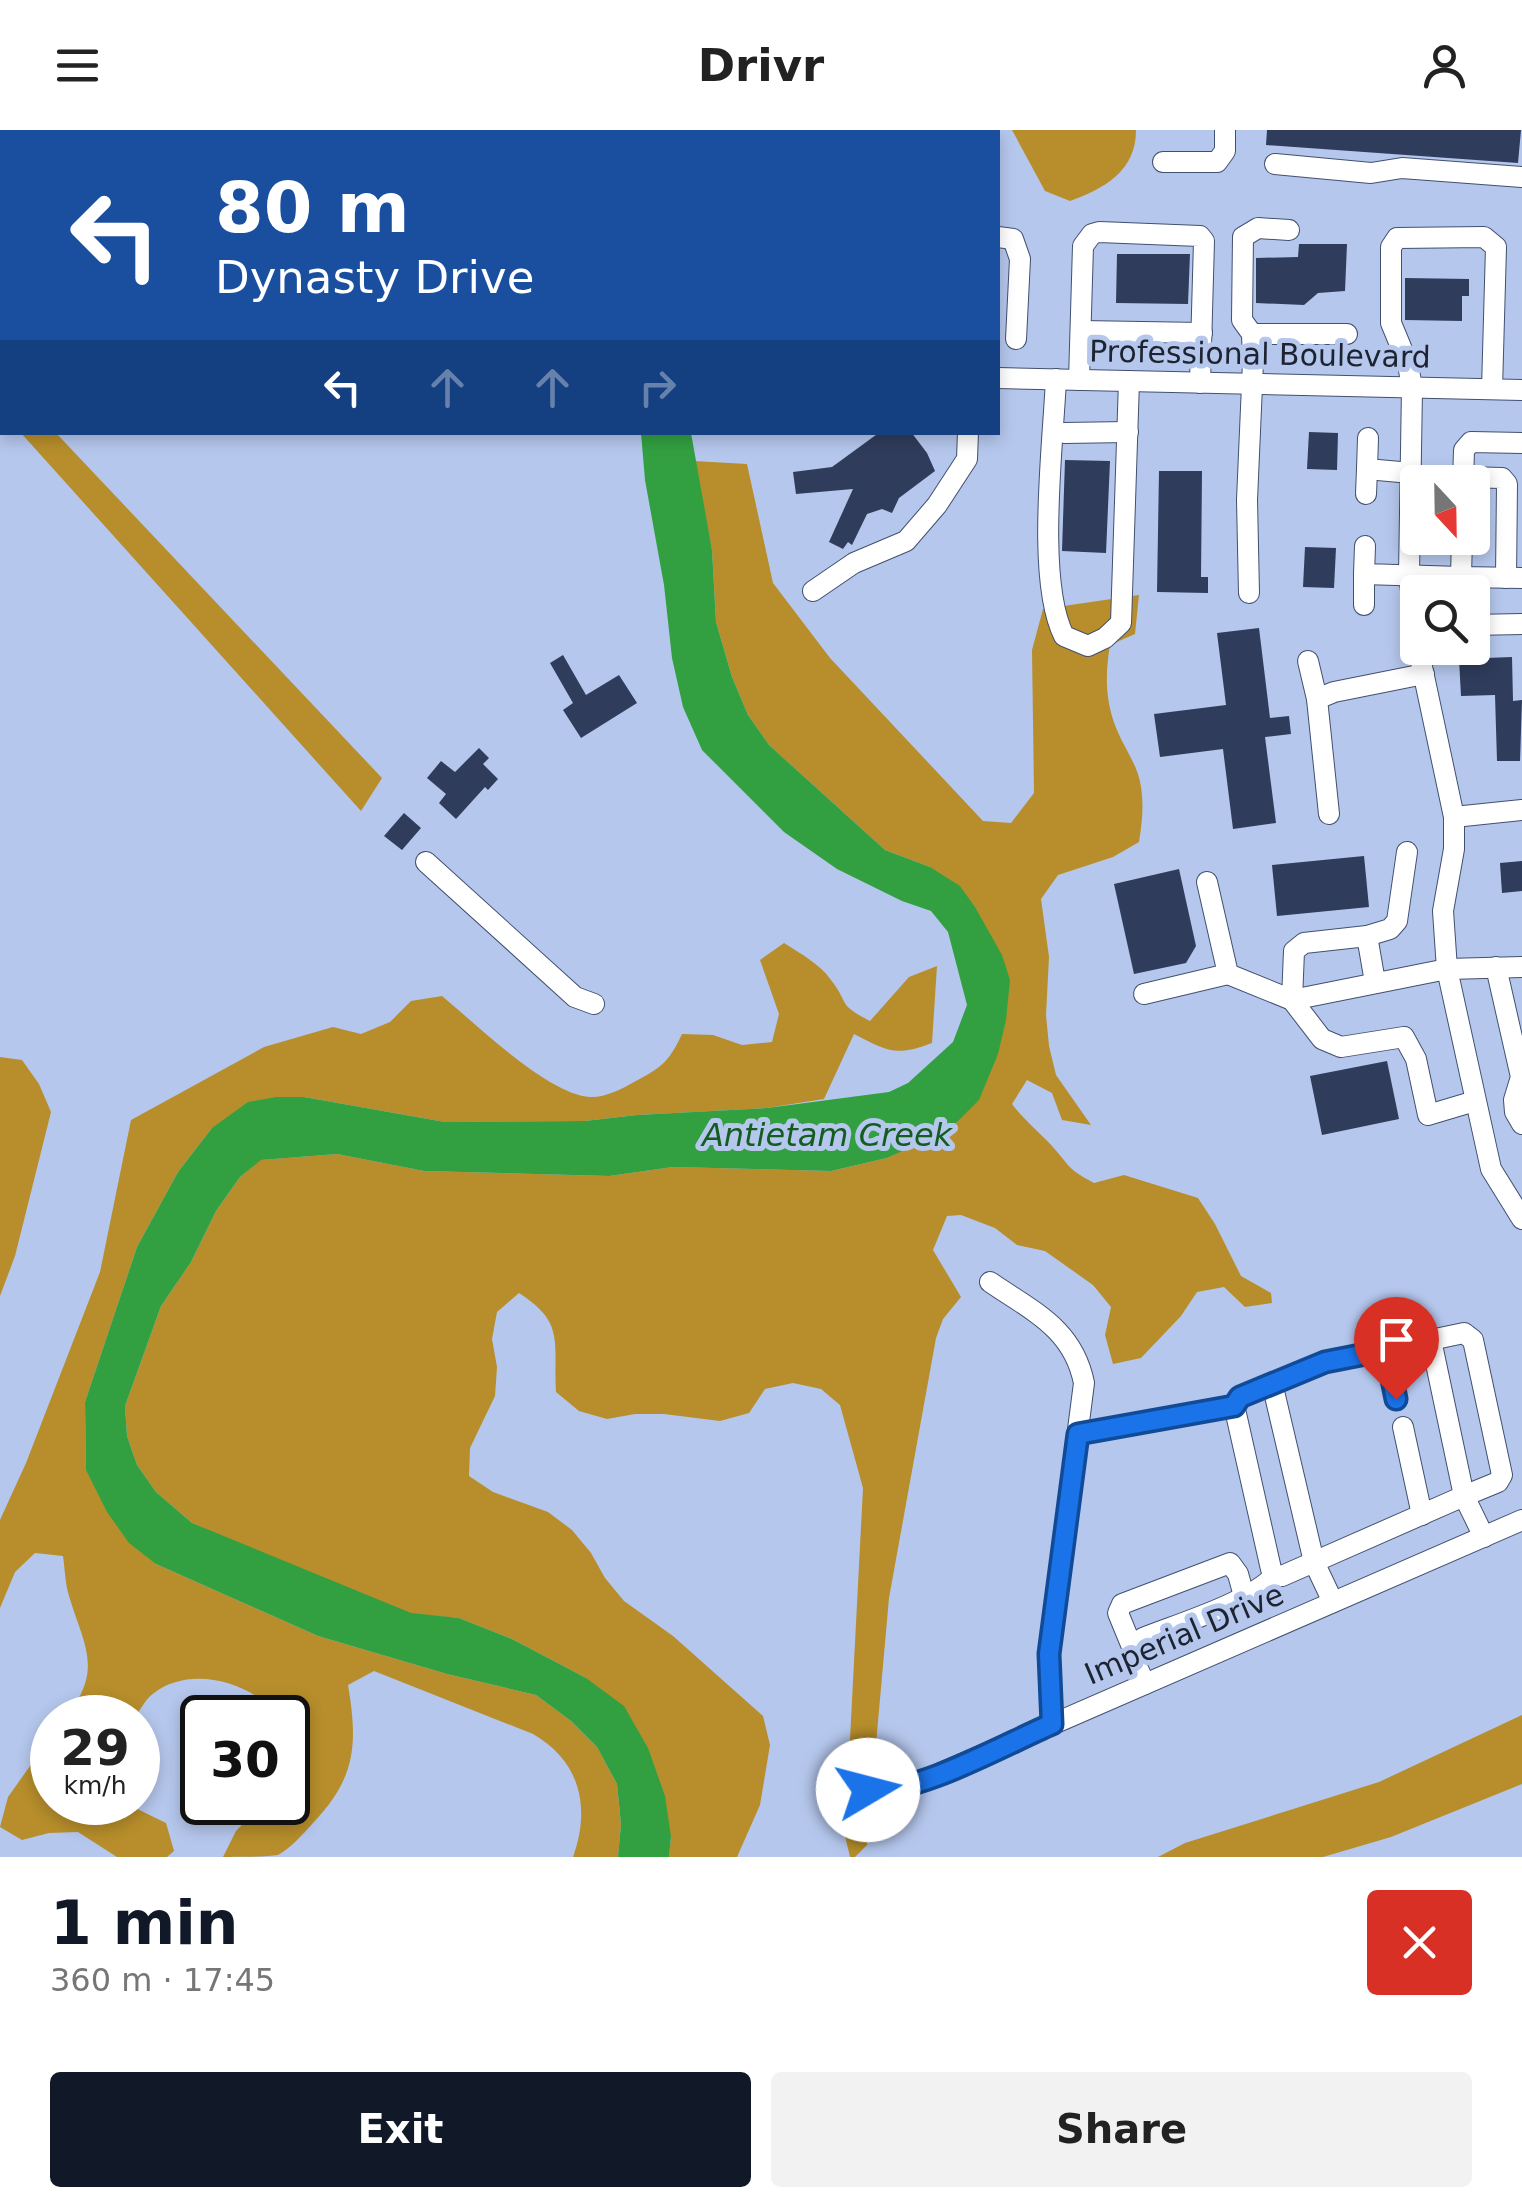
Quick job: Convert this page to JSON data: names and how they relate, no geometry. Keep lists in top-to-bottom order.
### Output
{
  "streets": {
    "street": ["Professional Boulevard", "Imperial Drive"]
  },
  "water": ["Antietam Creek"],
  "north": "bottom",
  "page": {
    "header": "Drivr",
    "turn": ["80 m", "Dynasty Drive"],
    "speed": "29 km/h",
    "limit": "30",
    "heading": ["1 min", "360 m · 17:45"],
    "buttons": ["Exit", "Share"]
  }
}
